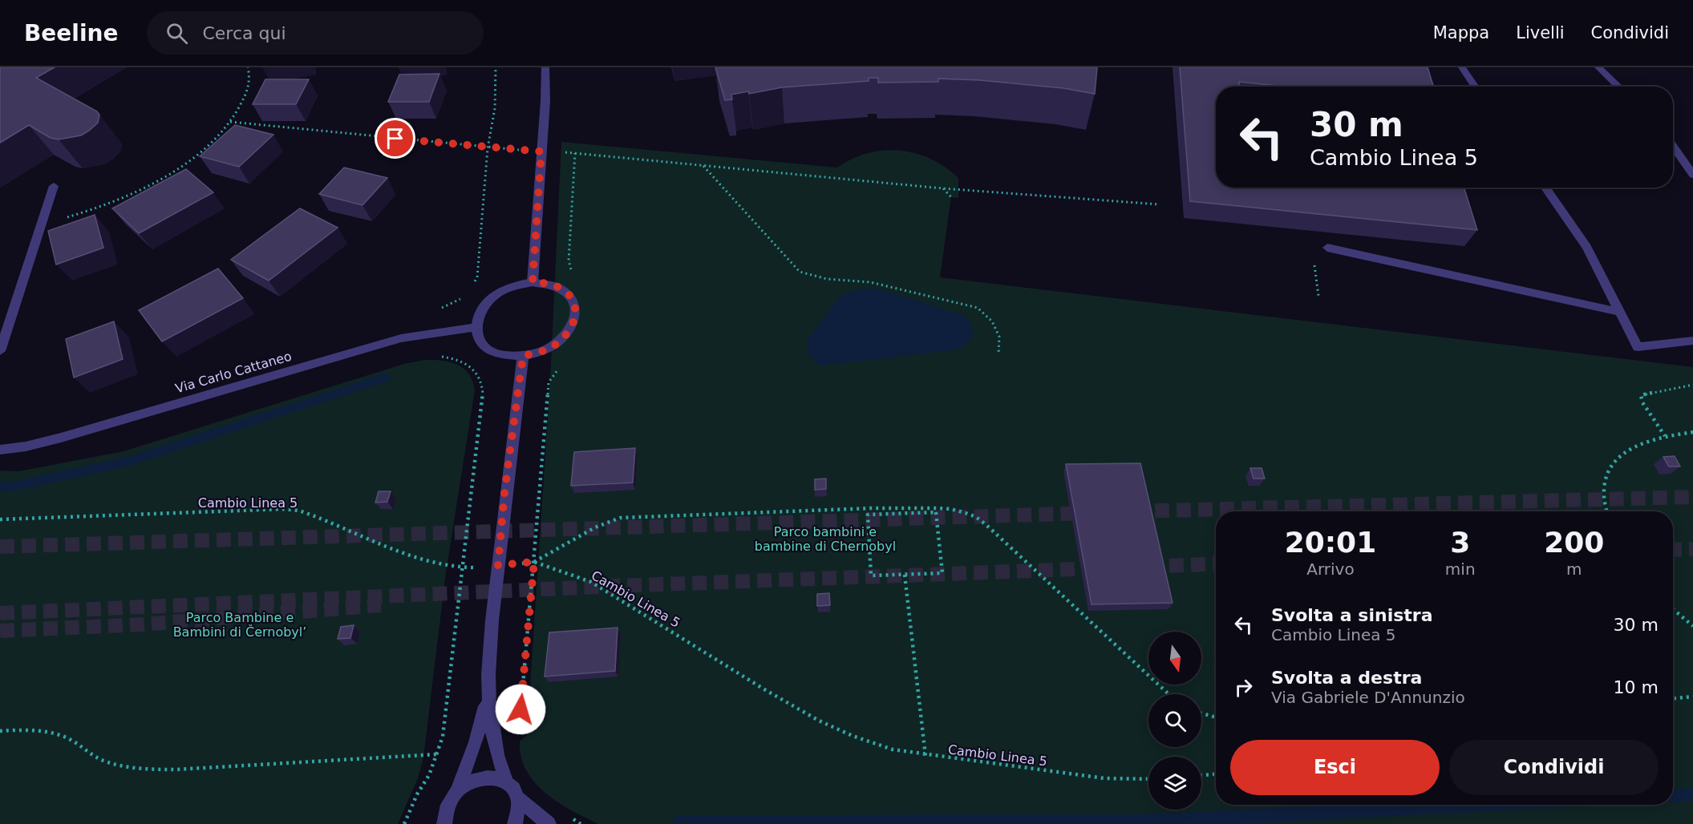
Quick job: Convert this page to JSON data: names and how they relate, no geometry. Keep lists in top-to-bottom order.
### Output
{
  "streets": {
    "street": ["Via Carlo Cattaneo"],
    "path": ["Cambio Linea 5"]
  },
  "parks": ["Parco bambini e bambine di Chernobyl", "Parco Bambine e Bambini di Černobyl’"],
  "north": "bottom",
  "page": {
    "header": "Beeline",
    "search": "Cerca qui",
    "nav": ["Mappa", "Livelli", "Condividi"],
    "turn": ["30 m", "Cambio Linea 5"],
    "eta": [
      "20:01",
      "Arrivo",
      "3",
      "min",
      "200",
      "m"
    ],
    "list": [
      {
        "name": "Svolta a sinistra",
        "note": "Cambio Linea 5",
        "value": "30 m"
      },
      {
        "name": "Svolta a destra",
        "note": "Via Gabriele D'Annunzio",
        "value": "10 m"
      }
    ],
    "buttons": ["Esci", "Condividi"]
  }
}
